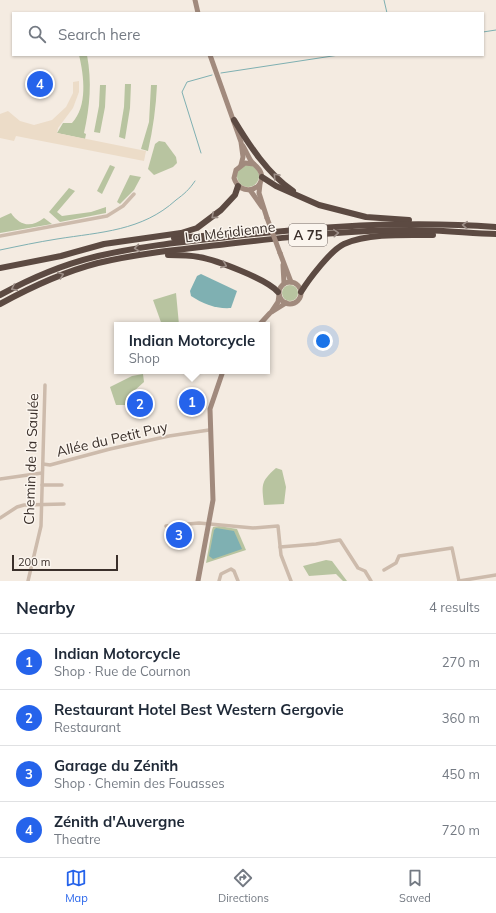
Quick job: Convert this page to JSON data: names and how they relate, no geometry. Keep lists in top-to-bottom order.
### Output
{
  "streets": {
    "highway": ["La Méridienne", "A 75"],
    "street": ["Allée du Petit Puy", "Chemin de la Saulée"]
  },
  "crossings": [
    ["Allée du Petit Puy", "Chemin de la Saulée"]
  ],
  "scale_bar": "200 m",
  "page": {
    "search": "Search here",
    "pins": [
      "4",
      "1",
      "2",
      "3"
    ],
    "popup": ["Indian Motorcycle", "Shop"],
    "scale": "200 m",
    "heading": ["Nearby", "4 results"],
    "list": [
      {
        "mark": "1",
        "name": "Indian Motorcycle",
        "note": "Shop · Rue de Cournon",
        "value": "270 m"
      },
      {
        "mark": "2",
        "name": "Restaurant Hotel Best Western Gergovie",
        "note": "Restaurant",
        "value": "360 m"
      },
      {
        "mark": "3",
        "name": "Garage du Zénith",
        "note": "Shop · Chemin des Fouasses",
        "value": "450 m"
      },
      {
        "mark": "4",
        "name": "Zénith d'Auvergne",
        "note": "Theatre",
        "value": "720 m"
      }
    ],
    "nav": ["Map", "Directions", "Saved"]
  }
}
